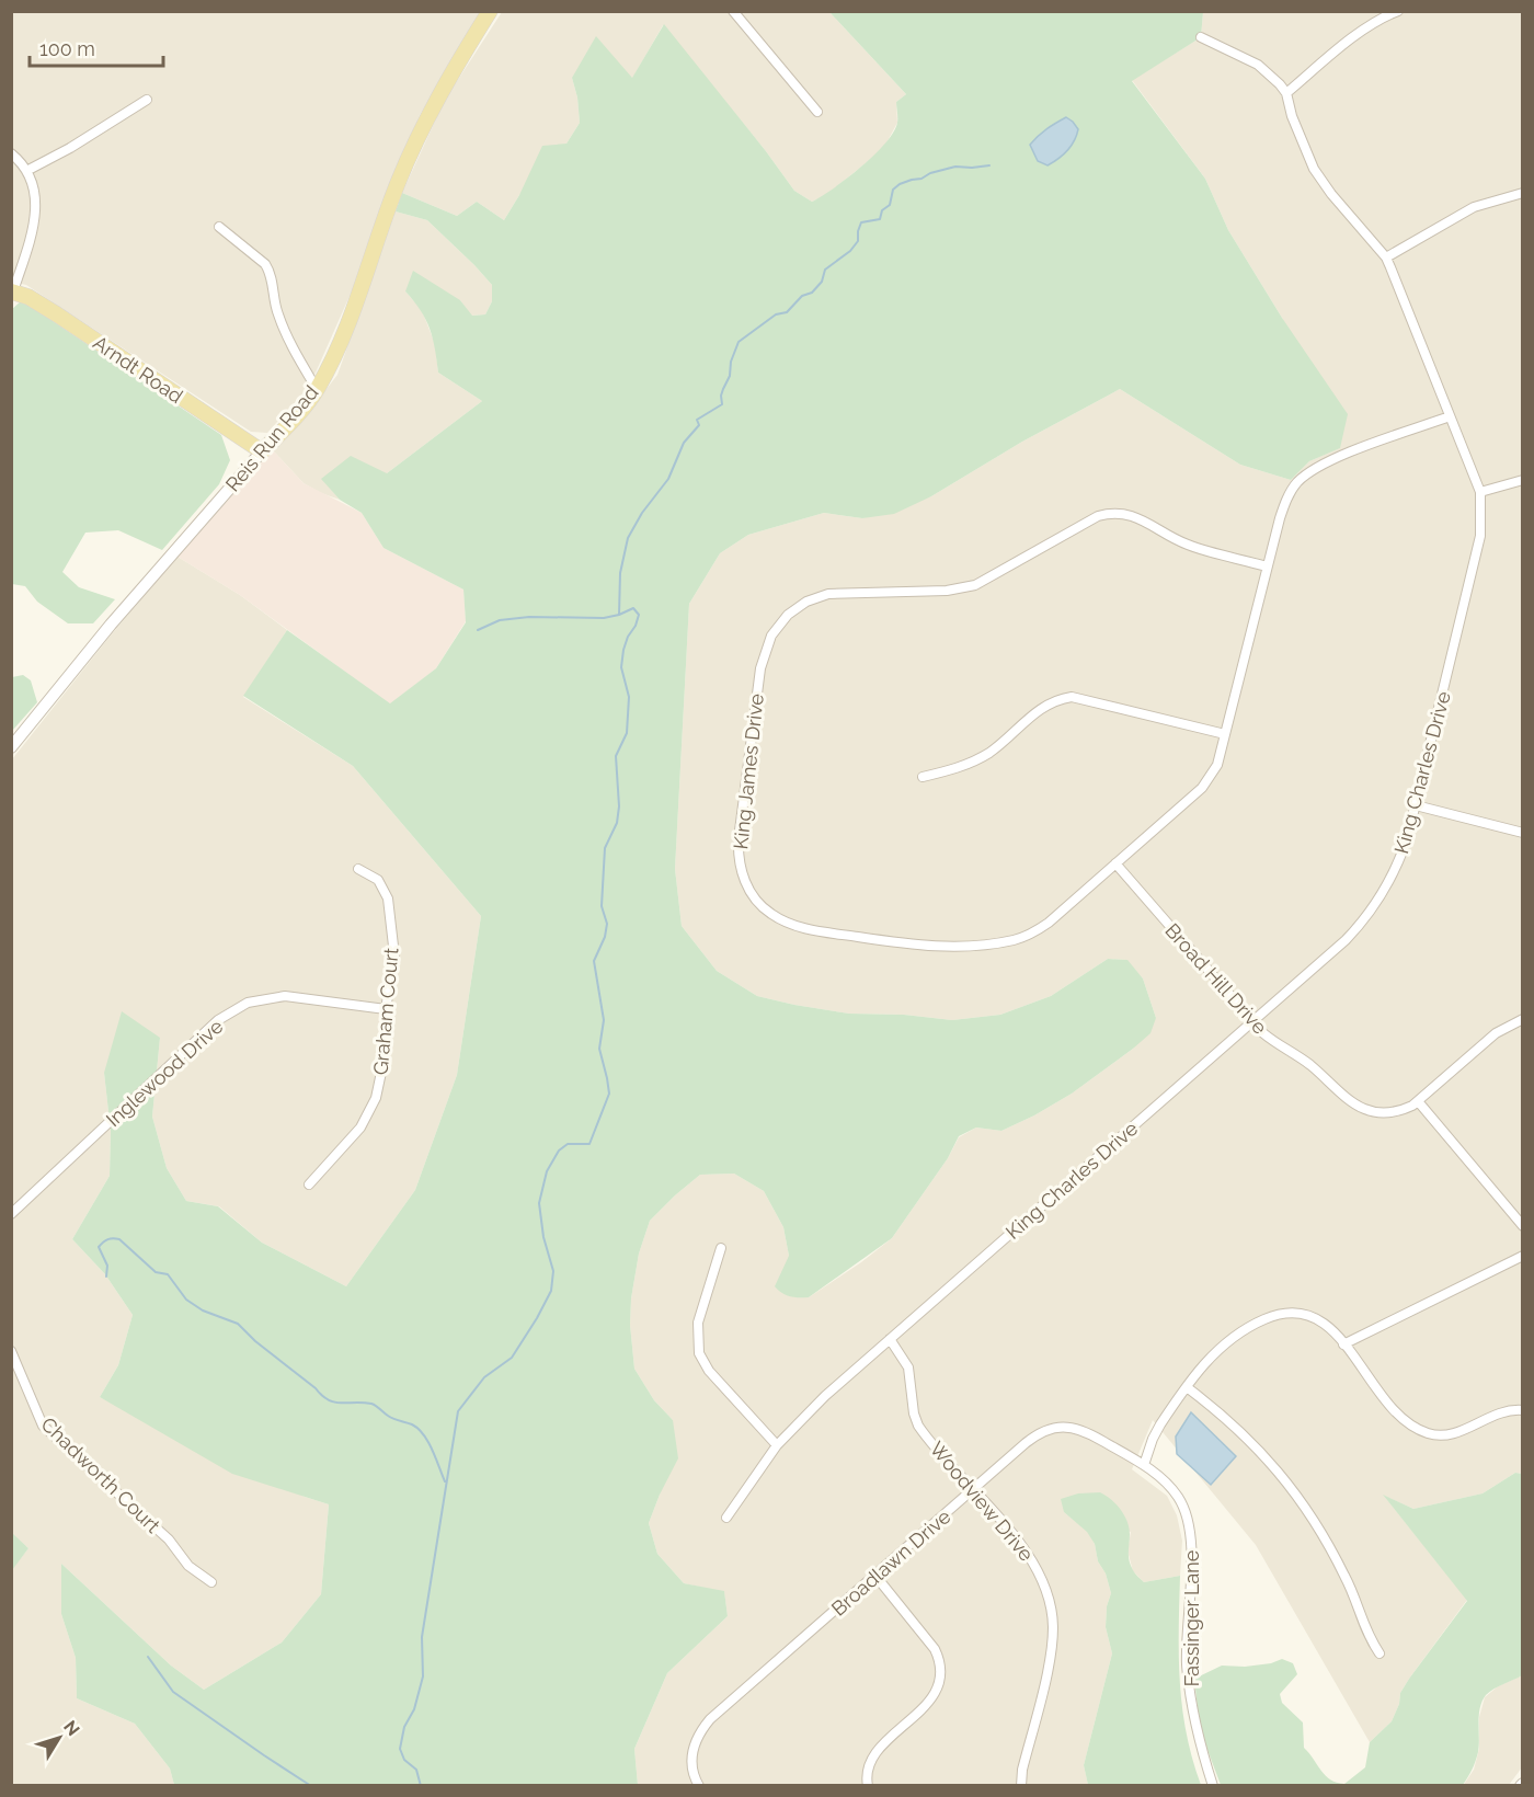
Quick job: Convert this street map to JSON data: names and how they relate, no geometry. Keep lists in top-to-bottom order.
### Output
{
  "streets": {
    "main road": ["Arndt Road", "Reis Run Road"],
    "street": [
      "King James Drive",
      "King Charles Drive",
      "Broad Hill Drive",
      "Graham Court",
      "Inglewood Drive",
      "Chadworth Court",
      "Woodview Drive",
      "Broadlawn Drive",
      "Fassinger Lane"
    ]
  },
  "crossings": [
    ["Arndt Road", "Reis Run Road"],
    ["King James Drive", "King Charles Drive"],
    ["King James Drive", "Broad Hill Drive"],
    ["King Charles Drive", "Broad Hill Drive"],
    ["King Charles Drive", "Woodview Drive"],
    ["Graham Court", "Inglewood Drive"],
    ["Woodview Drive", "Broadlawn Drive"],
    ["Broadlawn Drive", "Fassinger Lane"]
  ],
  "scale_bar": "100 m",
  "north": "top right"
}
